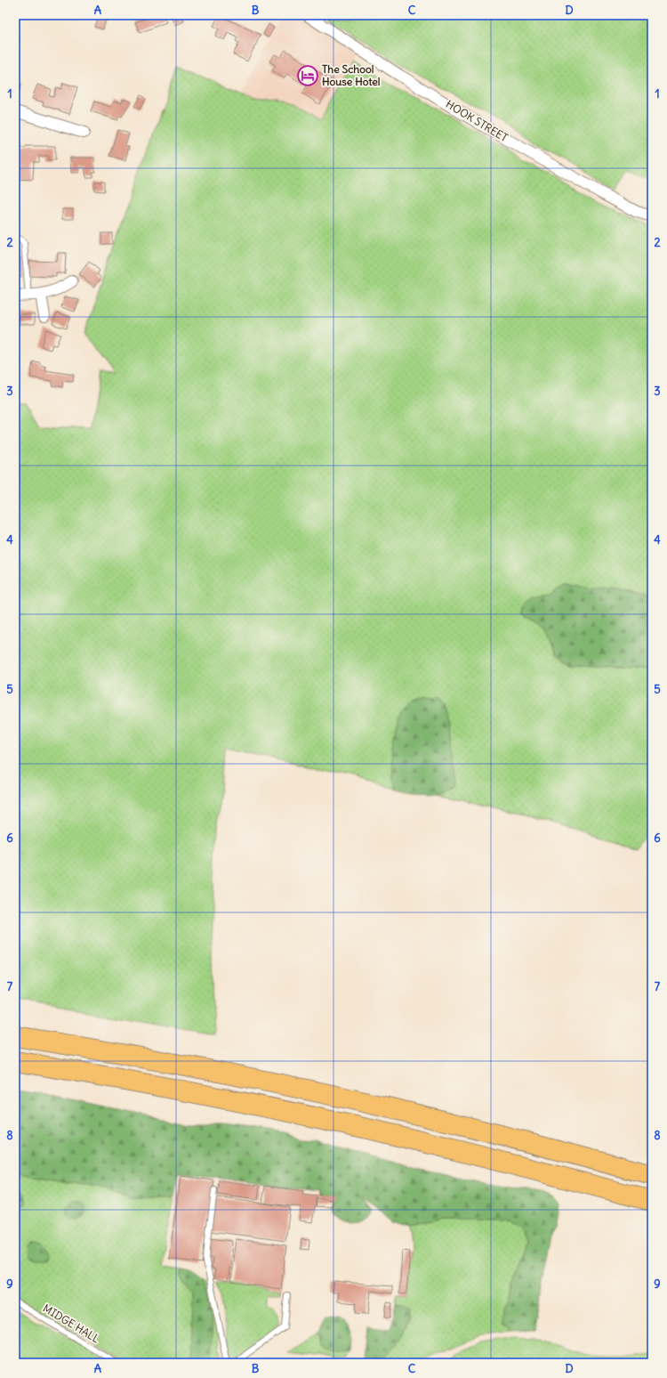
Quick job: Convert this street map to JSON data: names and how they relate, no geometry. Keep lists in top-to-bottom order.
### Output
{
  "streets": {
    "street": ["HOOK STREET"],
    "lane": ["MIDGE HALL"]
  },
  "places": {
    "hotel": ["The School House Hotel"]
  },
  "grid": {
    "columns": [
      "A",
      "B",
      "C",
      "D"
    ],
    "rows": [
      "1",
      "2",
      "3",
      "4",
      "5",
      "6",
      "7",
      "8",
      "9"
    ]
  }
}
